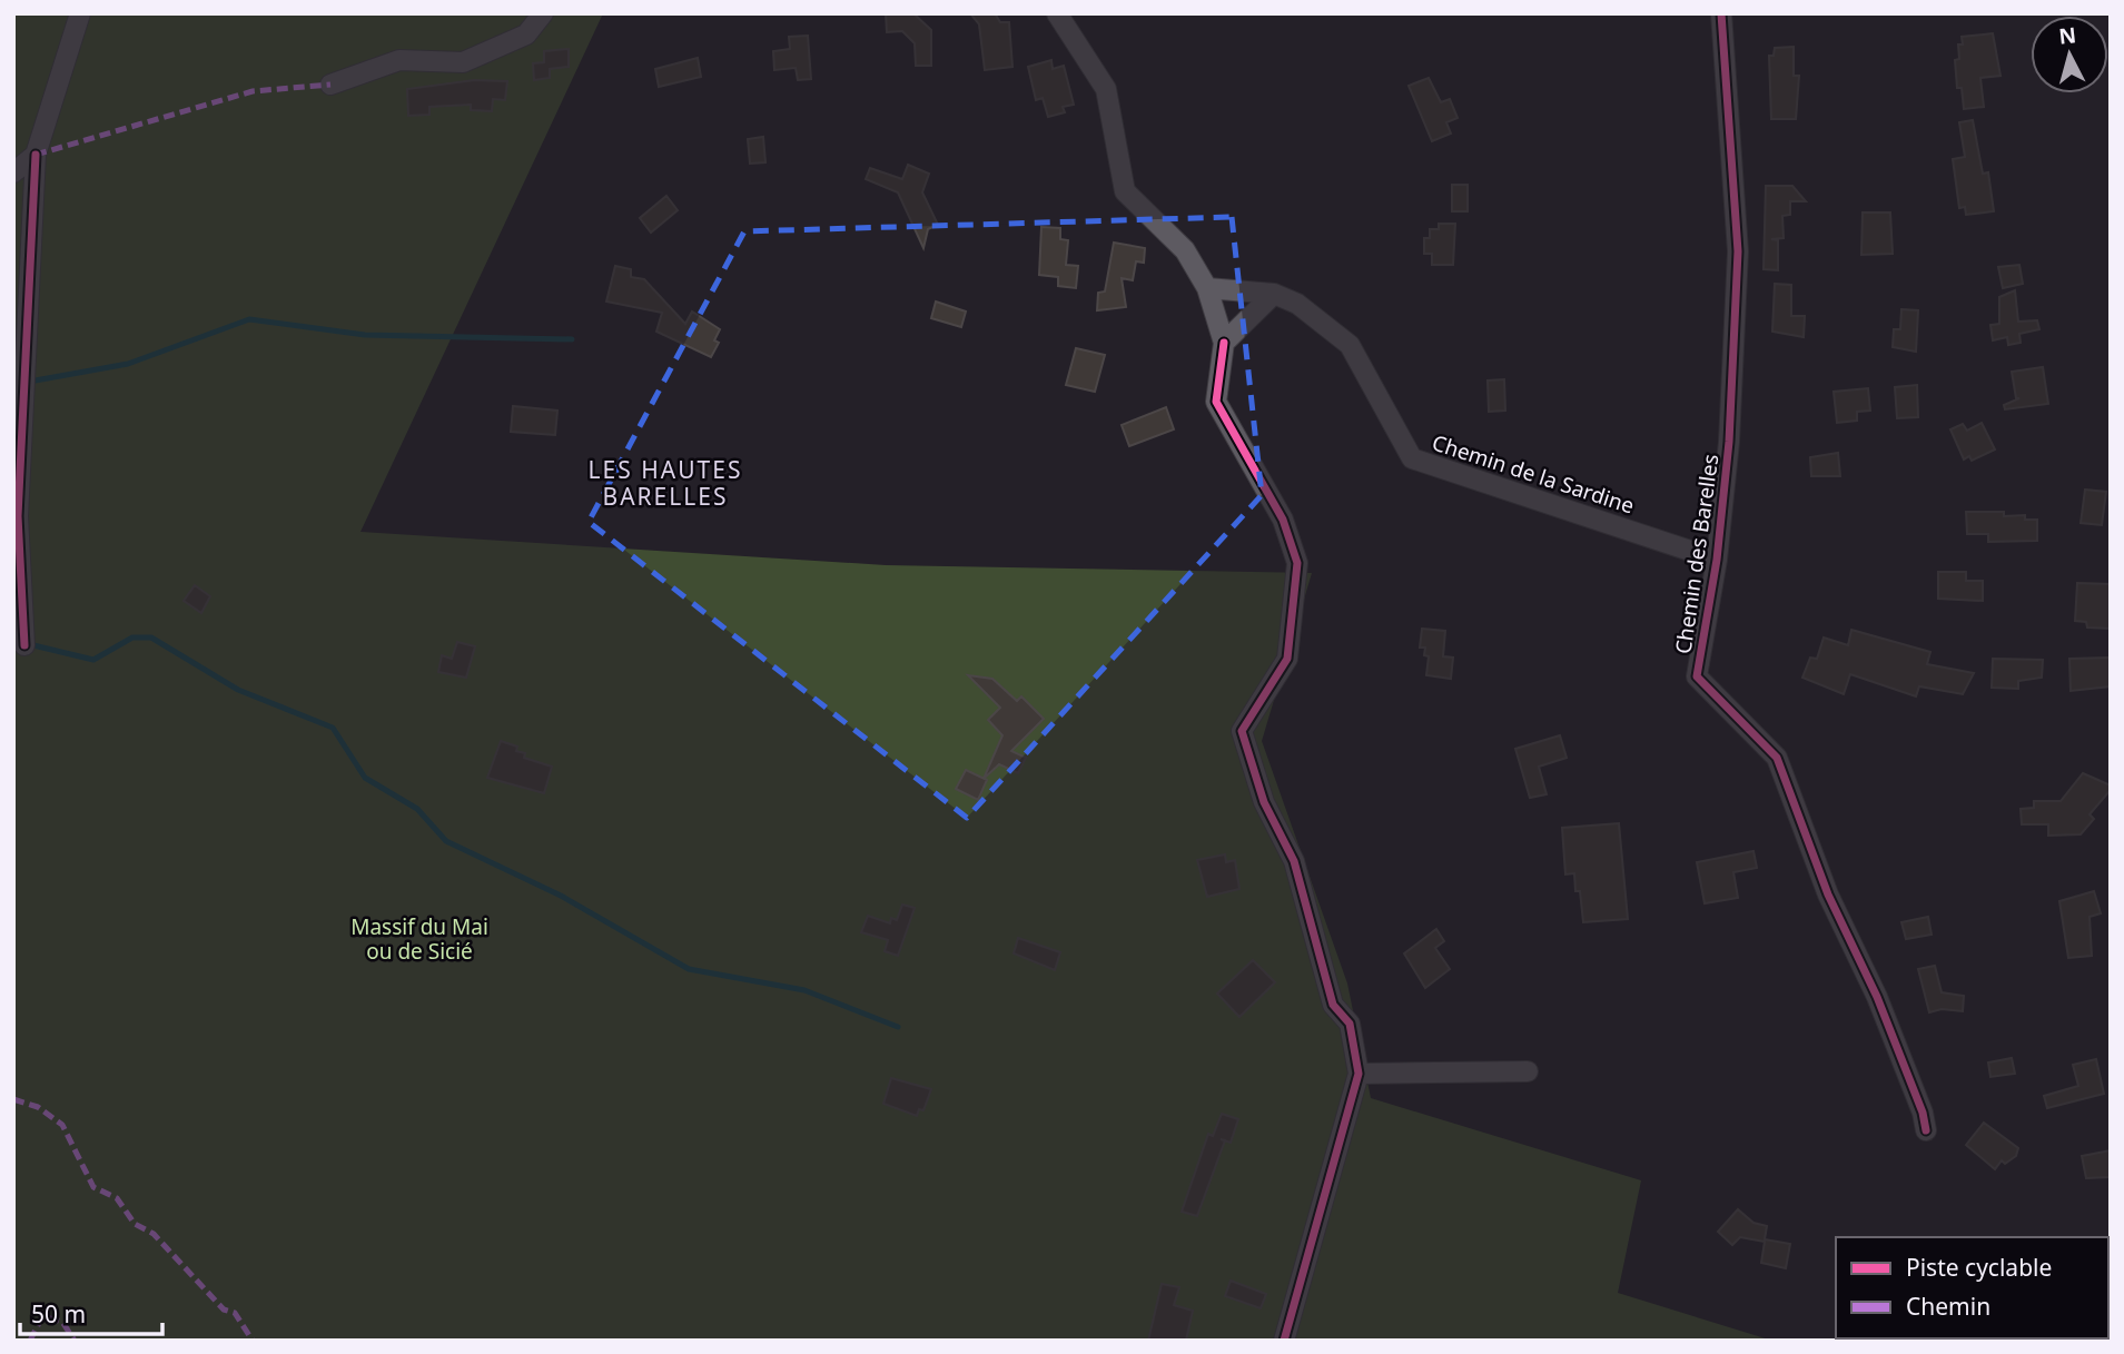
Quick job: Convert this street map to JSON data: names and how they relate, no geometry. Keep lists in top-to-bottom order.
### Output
{
  "streets": {
    "street": ["Chemin de la Sardine", "Chemin des Barelles"]
  },
  "crossings": [
    ["Chemin de la Sardine", "Chemin des Barelles"]
  ],
  "districts": ["LES HAUTES BARELLES"],
  "parks": ["Massif du Mai ou de Sicié"],
  "legend": ["Piste cyclable", "Chemin"],
  "scale_bar": "50 m",
  "north": "top"
}
